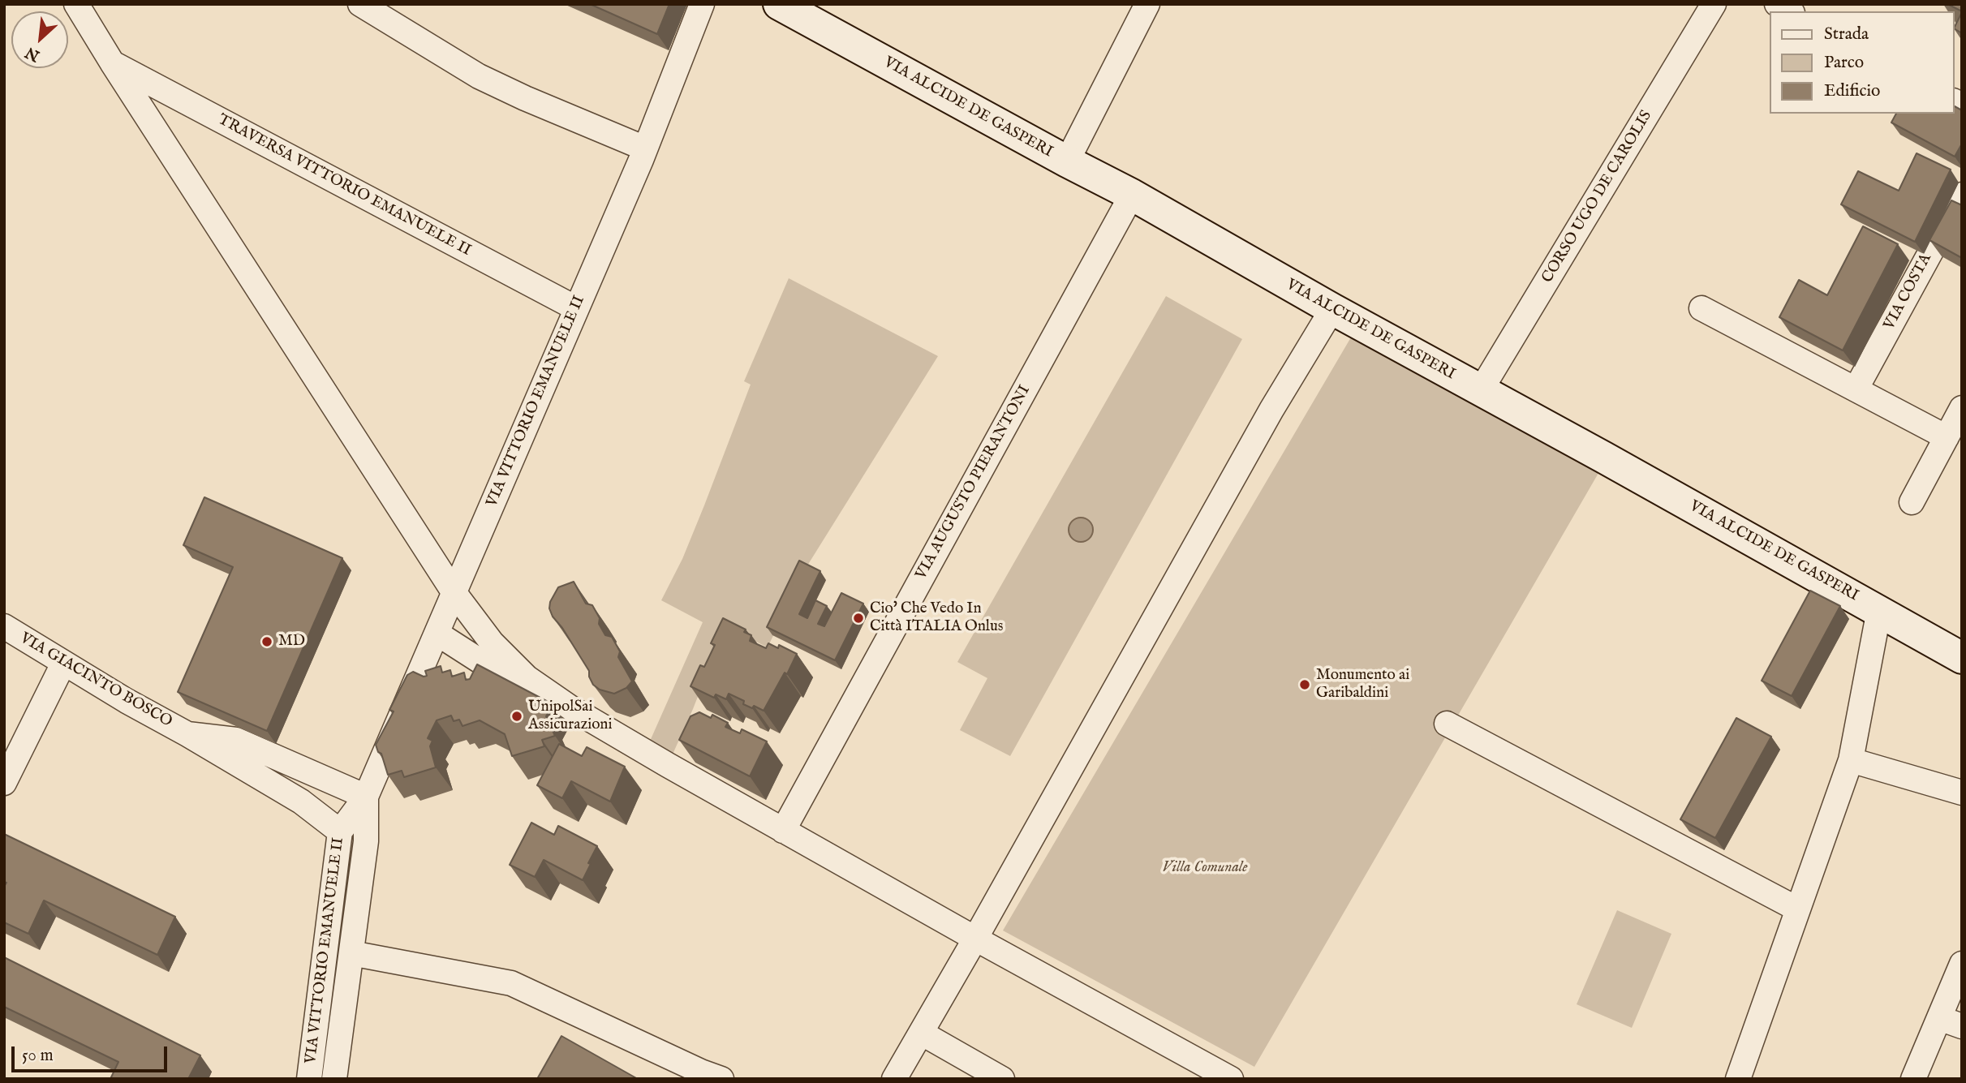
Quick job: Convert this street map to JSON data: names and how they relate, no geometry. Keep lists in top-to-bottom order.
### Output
{
  "streets": {
    "main road": ["VIA ALCIDE DE GASPERI"],
    "street": [
      "TRAVERSA VITTORIO EMANUELE II",
      "CORSO UGO DE CAROLIS",
      "VIA COSTA",
      "VIA VITTORIO EMANUELE II",
      "VIA AUGUSTO PIERANTONI",
      "VIA GIACINTO BOSCO"
    ]
  },
  "crossings": [
    ["VIA ALCIDE DE GASPERI", "CORSO UGO DE CAROLIS"],
    ["VIA ALCIDE DE GASPERI", "VIA AUGUSTO PIERANTONI"],
    ["TRAVERSA VITTORIO EMANUELE II", "VIA VITTORIO EMANUELE II"],
    ["VIA VITTORIO EMANUELE II", "VIA GIACINTO BOSCO"]
  ],
  "parks": ["Villa Comunale"],
  "places": [
    "Cio' Che Vedo In Città ITALIA Onlus",
    "MD",
    "Monumento ai Garibaldini",
    "UnipolSai Assicurazioni"
  ],
  "legend": ["Strada", "Parco", "Edificio"],
  "scale_bar": "50 m",
  "north": "bottom left"
}
